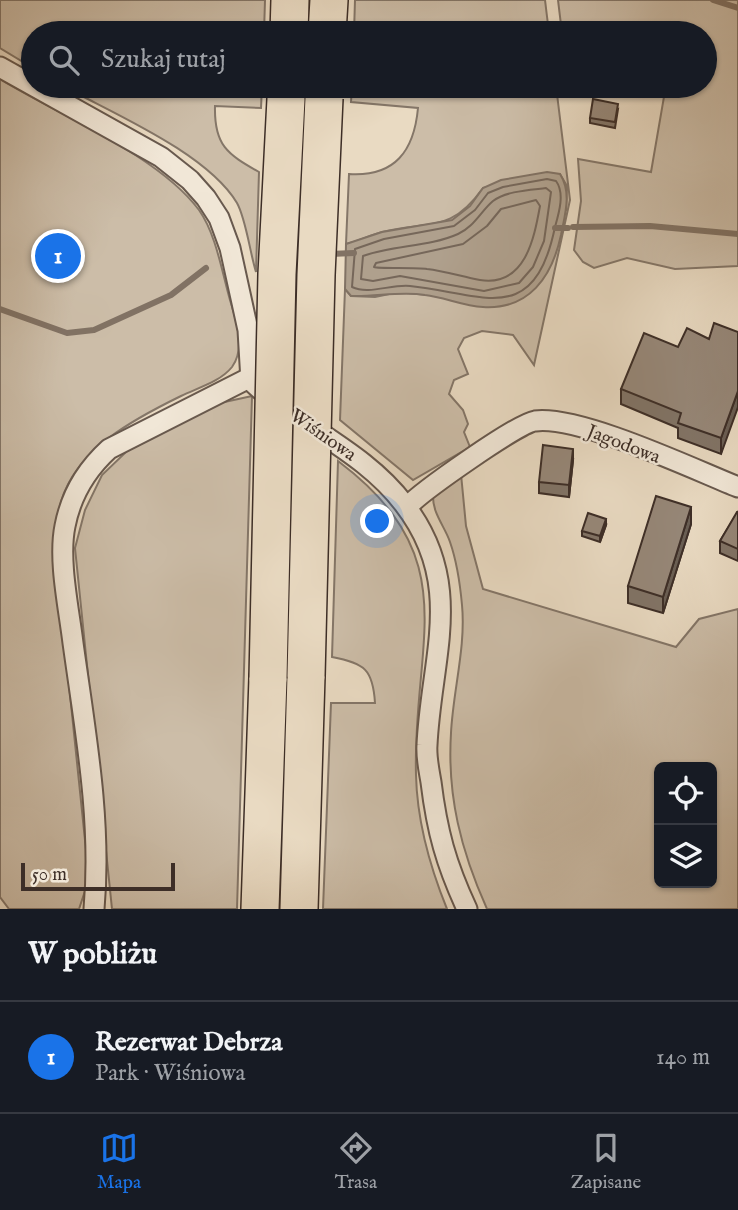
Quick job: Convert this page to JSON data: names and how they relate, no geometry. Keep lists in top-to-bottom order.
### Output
{
  "streets": {
    "street": ["Wiśniowa", "Jagodowa"]
  },
  "crossings": [
    ["Wiśniowa", "Jagodowa"]
  ],
  "scale_bar": "50 m",
  "page": {
    "search": "Szukaj tutaj",
    "pins": "1",
    "scale": "50 m",
    "heading": "W pobliżu",
    "list": [
      {
        "mark": "1",
        "name": "Rezerwat Debrza",
        "note": "Park · Wiśniowa",
        "value": "140 m"
      }
    ],
    "nav": ["Mapa", "Trasa", "Zapisane"]
  }
}
